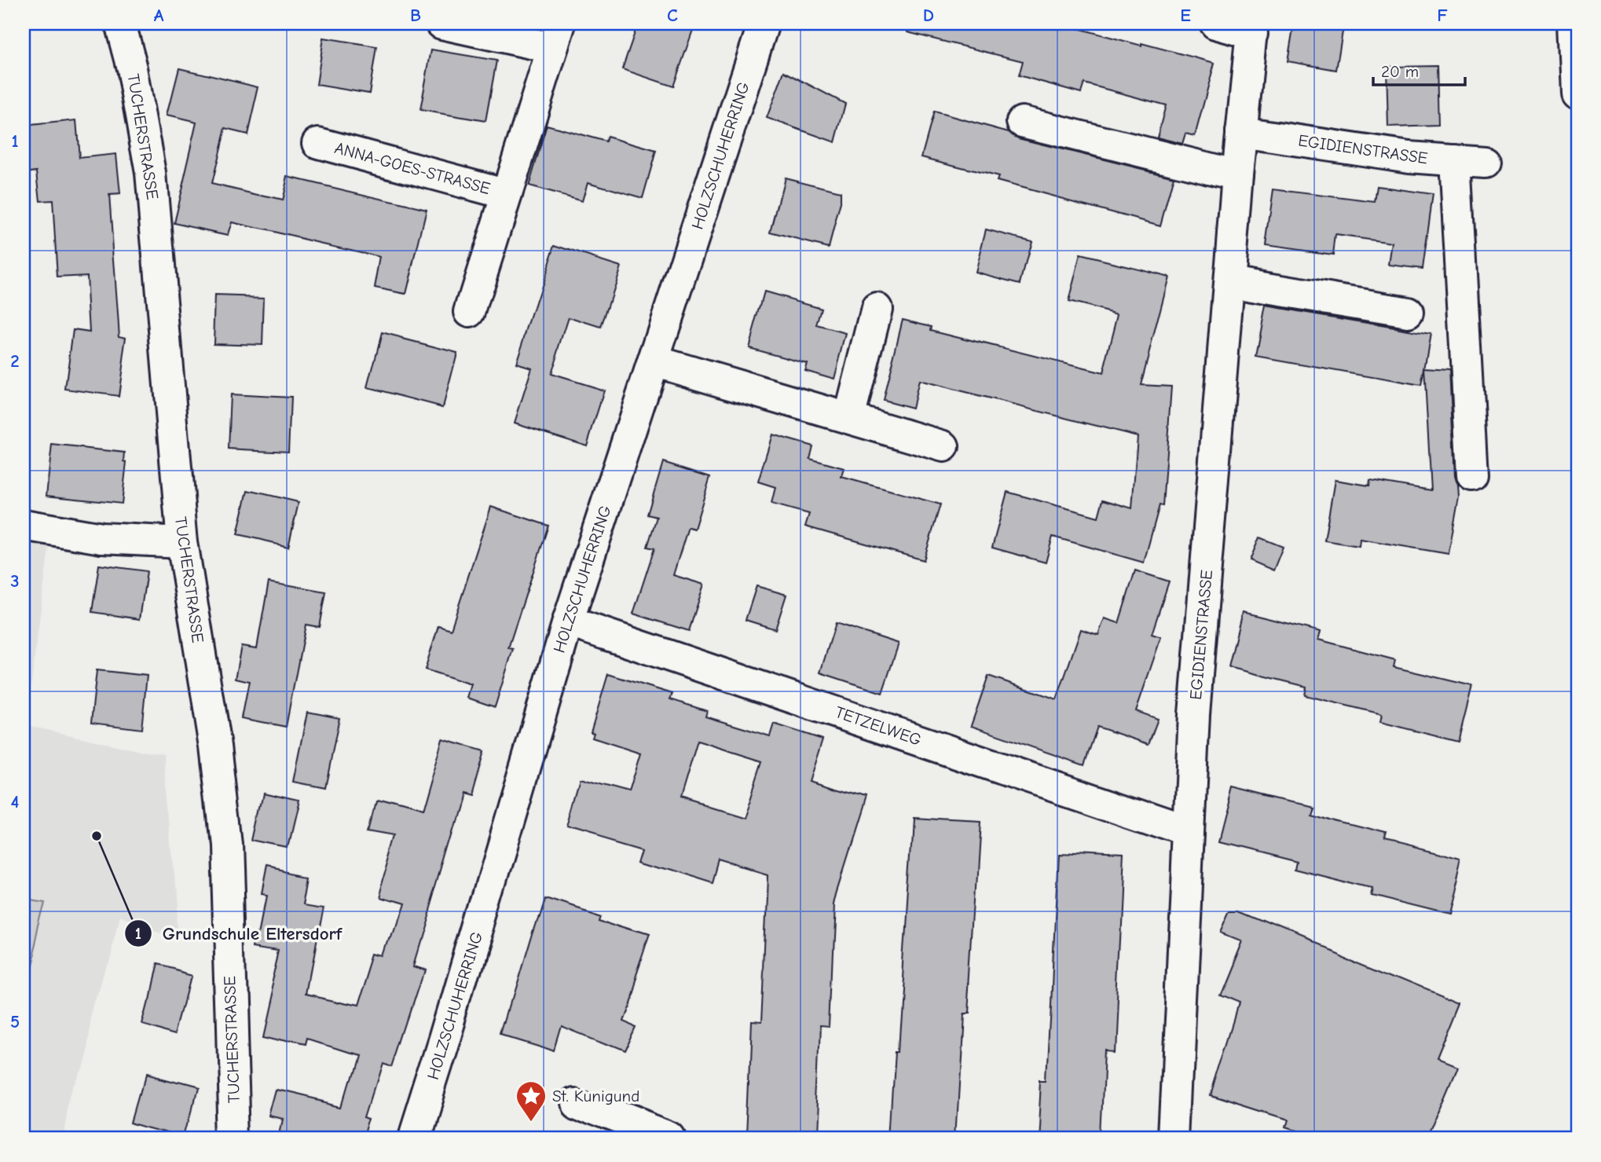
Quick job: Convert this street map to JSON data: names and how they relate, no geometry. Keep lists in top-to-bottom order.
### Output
{
  "streets": {
    "main road": [
      "TUCHERSTRASSE",
      "EGIDIENSTRASSE",
      "HOLZSCHUHERRING",
      "ANNA-GOES-STRASSE",
      "TETZELWEG"
    ]
  },
  "crossings": [
    ["EGIDIENSTRASSE", "TETZELWEG"],
    ["HOLZSCHUHERRING", "TETZELWEG"]
  ],
  "places": {
    "other": ["Grundschule Eltersdorf"],
    "place": ["St. Kunigund"]
  },
  "scale_bar": "20 m",
  "grid": {
    "columns": [
      "A",
      "B",
      "C",
      "D",
      "E",
      "F"
    ],
    "rows": [
      "1",
      "2",
      "3",
      "4",
      "5"
    ]
  }
}
